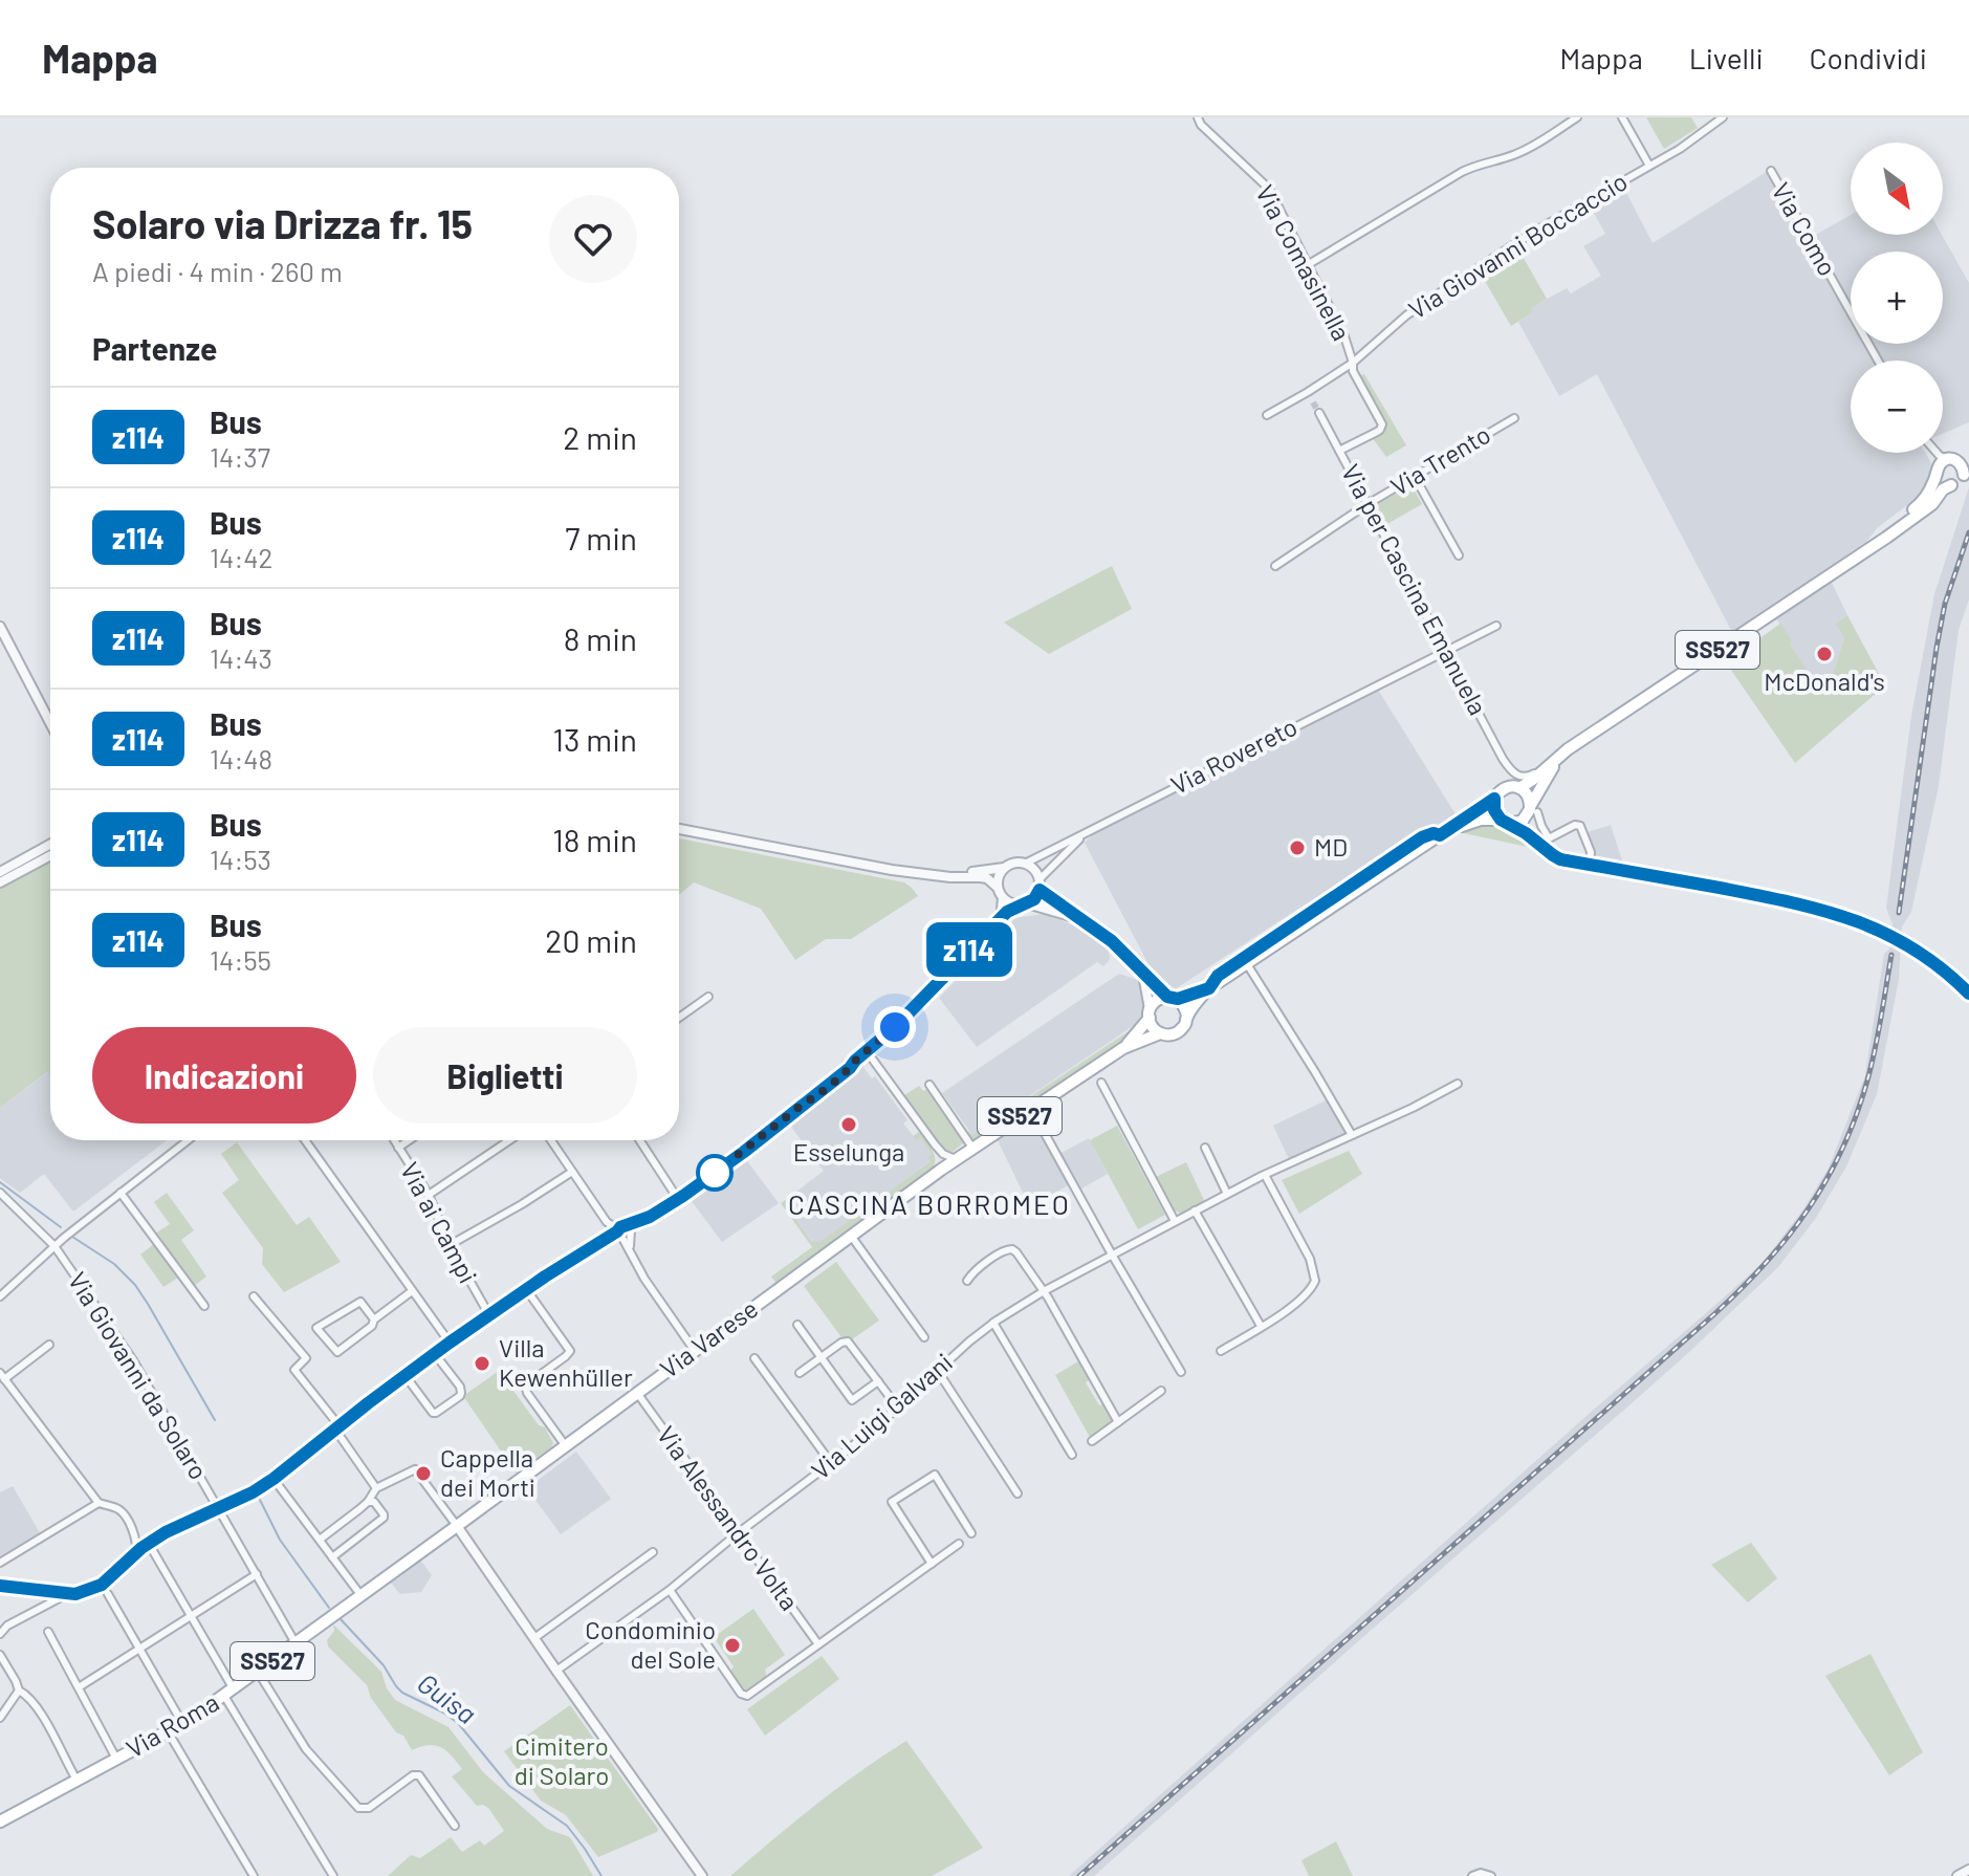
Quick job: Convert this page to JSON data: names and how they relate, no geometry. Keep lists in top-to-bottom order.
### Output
{
  "streets": {
    "main road": ["SS527", "Via Varese", "Via Roma"],
    "street": [
      "Via Como",
      "Via Giovanni Boccaccio",
      "Via Comasinella",
      "Via Trento",
      "Via per Cascina Emanuela",
      "Via Rovereto",
      "Via ai Campi",
      "Via Giovanni da Solaro",
      "Via Luigi Galvani",
      "Via Alessandro Volta"
    ]
  },
  "crossings": [
    ["Via Giovanni Boccaccio", "Via Comasinella"],
    ["Via Comasinella", "Via per Cascina Emanuela"],
    ["Via Trento", "Via per Cascina Emanuela"],
    ["Via per Cascina Emanuela", "SS527"],
    ["Via per Cascina Emanuela", "Via Rovereto"],
    ["SS527", "Via Varese"],
    ["Via Varese", "Via Alessandro Volta"],
    ["Via Varese", "Via Roma"],
    ["Via Giovanni da Solaro", "Via Roma"],
    ["Via Luigi Galvani", "Via Alessandro Volta"]
  ],
  "districts": ["CASCINA BORROMEO"],
  "water": ["Guisa"],
  "parks": ["Cimitero di Solaro"],
  "places": [
    "McDonald's",
    "MD",
    "Esselunga",
    "Villa Kewenhüller",
    "Cappella dei Morti",
    "Condominio del Sole"
  ],
  "lines": ["bus line z114"],
  "north": "bottom right",
  "page": {
    "header": "Mappa",
    "nav": ["Mappa", "Livelli", "Condividi"],
    "on_map": "z114",
    "map_buttons": ["+", "−"],
    "heading": [
      ["Solaro via Drizza fr. 15", "A piedi · 4 min · 260 m"],
      "Partenze"
    ],
    "list": [
      {
        "mark": "z114",
        "name": "Bus",
        "note": "14:37",
        "value": "2 min"
      },
      {
        "mark": "z114",
        "name": "Bus",
        "note": "14:42",
        "value": "7 min"
      },
      {
        "mark": "z114",
        "name": "Bus",
        "note": "14:43",
        "value": "8 min"
      },
      {
        "mark": "z114",
        "name": "Bus",
        "note": "14:48",
        "value": "13 min"
      },
      {
        "mark": "z114",
        "name": "Bus",
        "note": "14:53",
        "value": "18 min"
      },
      {
        "mark": "z114",
        "name": "Bus",
        "note": "14:55",
        "value": "20 min"
      }
    ],
    "buttons": ["Indicazioni", "Biglietti"]
  }
}
